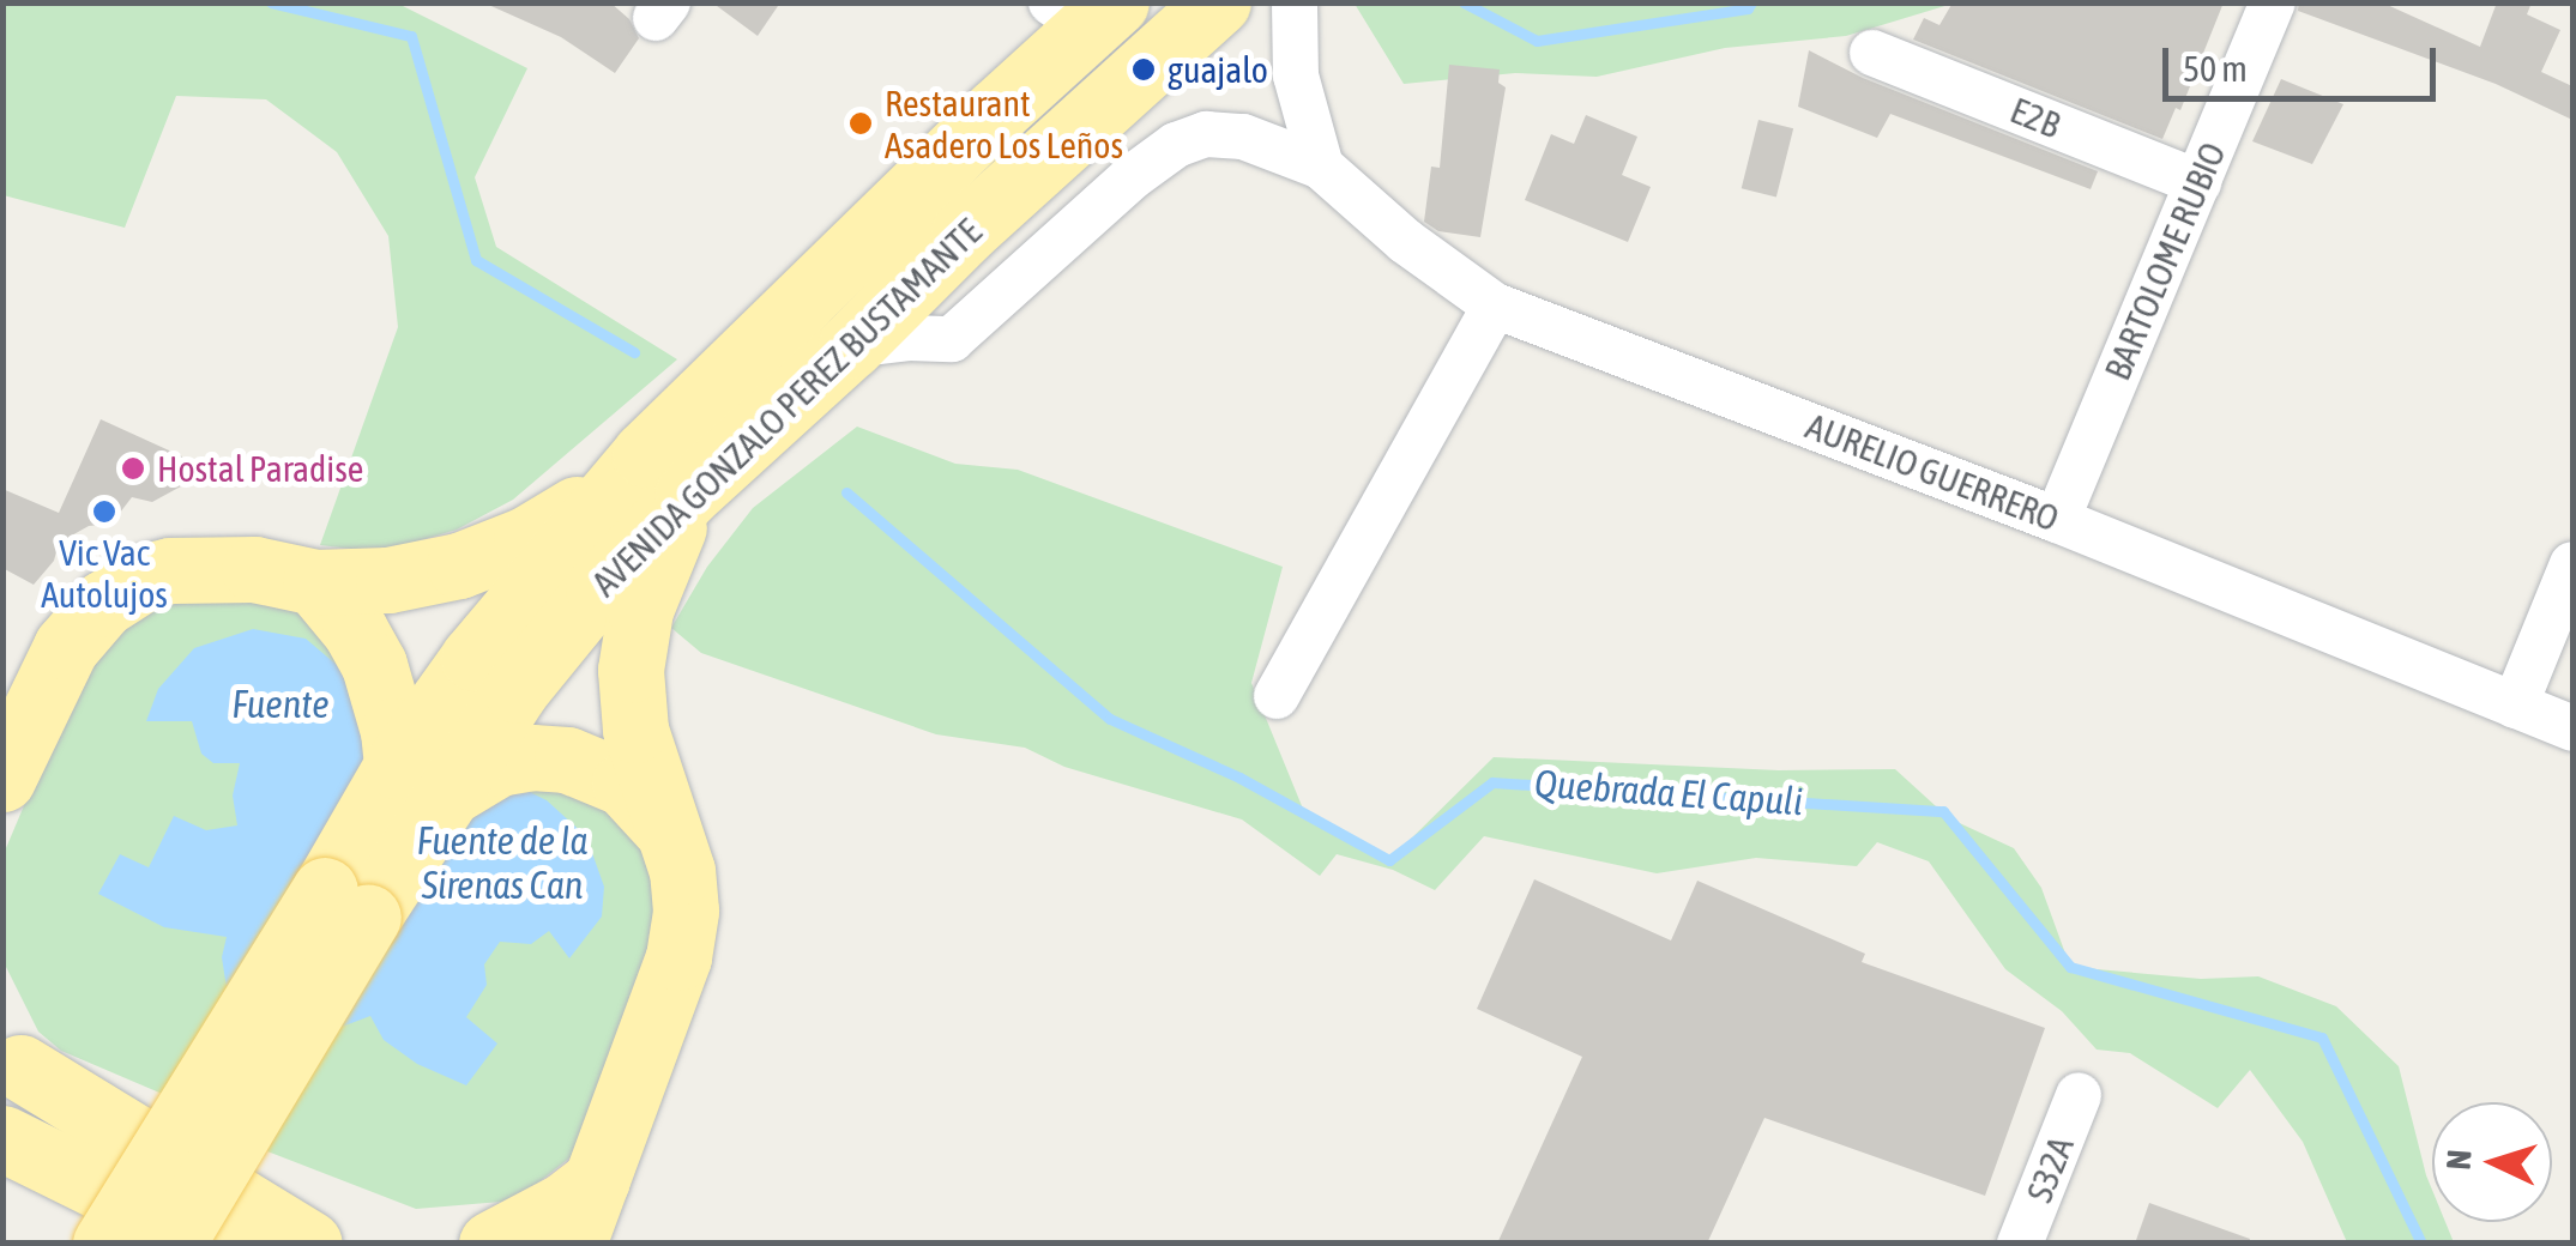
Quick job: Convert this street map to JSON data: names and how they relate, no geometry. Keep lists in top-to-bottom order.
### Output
{
  "streets": {
    "main road": ["AVENIDA GONZALO PEREZ BUSTAMANTE"],
    "street": [
      "E2B",
      "BARTOLOME RUBIO",
      "AURELIO GUERRERO",
      "S32A"
    ]
  },
  "crossings": [
    ["E2B", "BARTOLOME RUBIO"],
    ["BARTOLOME RUBIO", "AURELIO GUERRERO"],
    ["AVENIDA GONZALO PEREZ BUSTAMANTE", "AURELIO GUERRERO"]
  ],
  "water": ["Fuente", "Quebrada El Capuli", "Fuente de la Sirenas Can"],
  "places": [
    "guajalo",
    "Restaurant Asadero Los Leños",
    "Hostal Paradise",
    "Vic Vac Autolujos"
  ],
  "scale_bar": "50 m",
  "north": "left"
}
